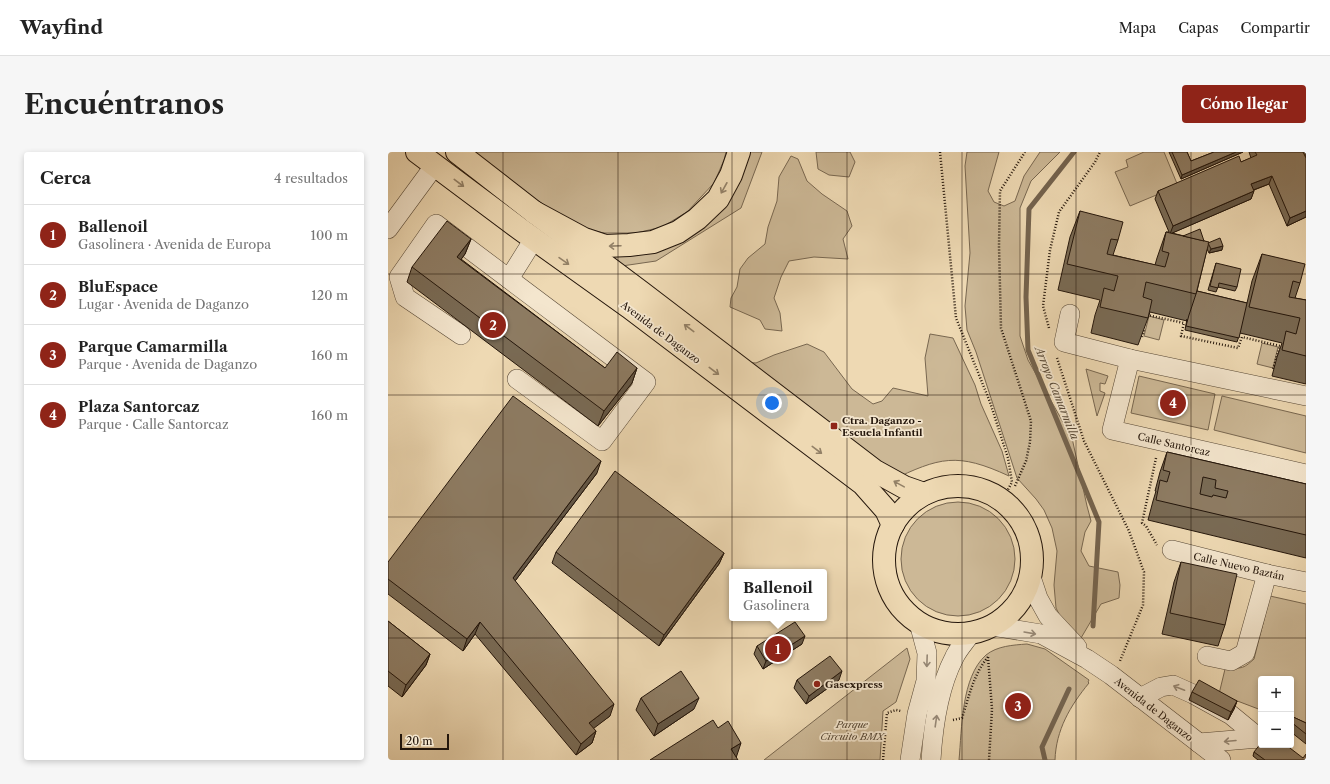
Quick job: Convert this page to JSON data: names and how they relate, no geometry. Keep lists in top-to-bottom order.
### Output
{
  "streets": {
    "main road": ["Avenida de Daganzo"],
    "street": ["Calle Santorcaz", "Calle Nuevo Baztán"]
  },
  "water": ["Arroyo Camarmilla"],
  "parks": ["Parque Circuito BMX"],
  "places": {
    "transit": ["Ctra. Daganzo - Escuela Infantil"],
    "other": ["Gasexpress"]
  },
  "scale_bar": "20 m",
  "page": {
    "header": "Wayfind",
    "nav": ["Mapa", "Capas", "Compartir"],
    "buttons": "Cómo llegar",
    "title": "Encuéntranos",
    "heading": ["Cerca", "4 resultados"],
    "list": [
      {
        "mark": "1",
        "name": "Ballenoil",
        "note": "Gasolinera · Avenida de Europa",
        "value": "100 m"
      },
      {
        "mark": "2",
        "name": "BluEspace",
        "note": "Lugar · Avenida de Daganzo",
        "value": "120 m"
      },
      {
        "mark": "3",
        "name": "Parque Camarmilla",
        "note": "Parque · Avenida de Daganzo",
        "value": "160 m"
      },
      {
        "mark": "4",
        "name": "Plaza Santorcaz",
        "note": "Parque · Calle Santorcaz",
        "value": "160 m"
      }
    ],
    "pins": [
      "2",
      "4",
      "1",
      "3"
    ],
    "popup": ["Ballenoil", "Gasolinera"],
    "map_buttons": ["+", "−"],
    "scale": "20 m"
  }
}
